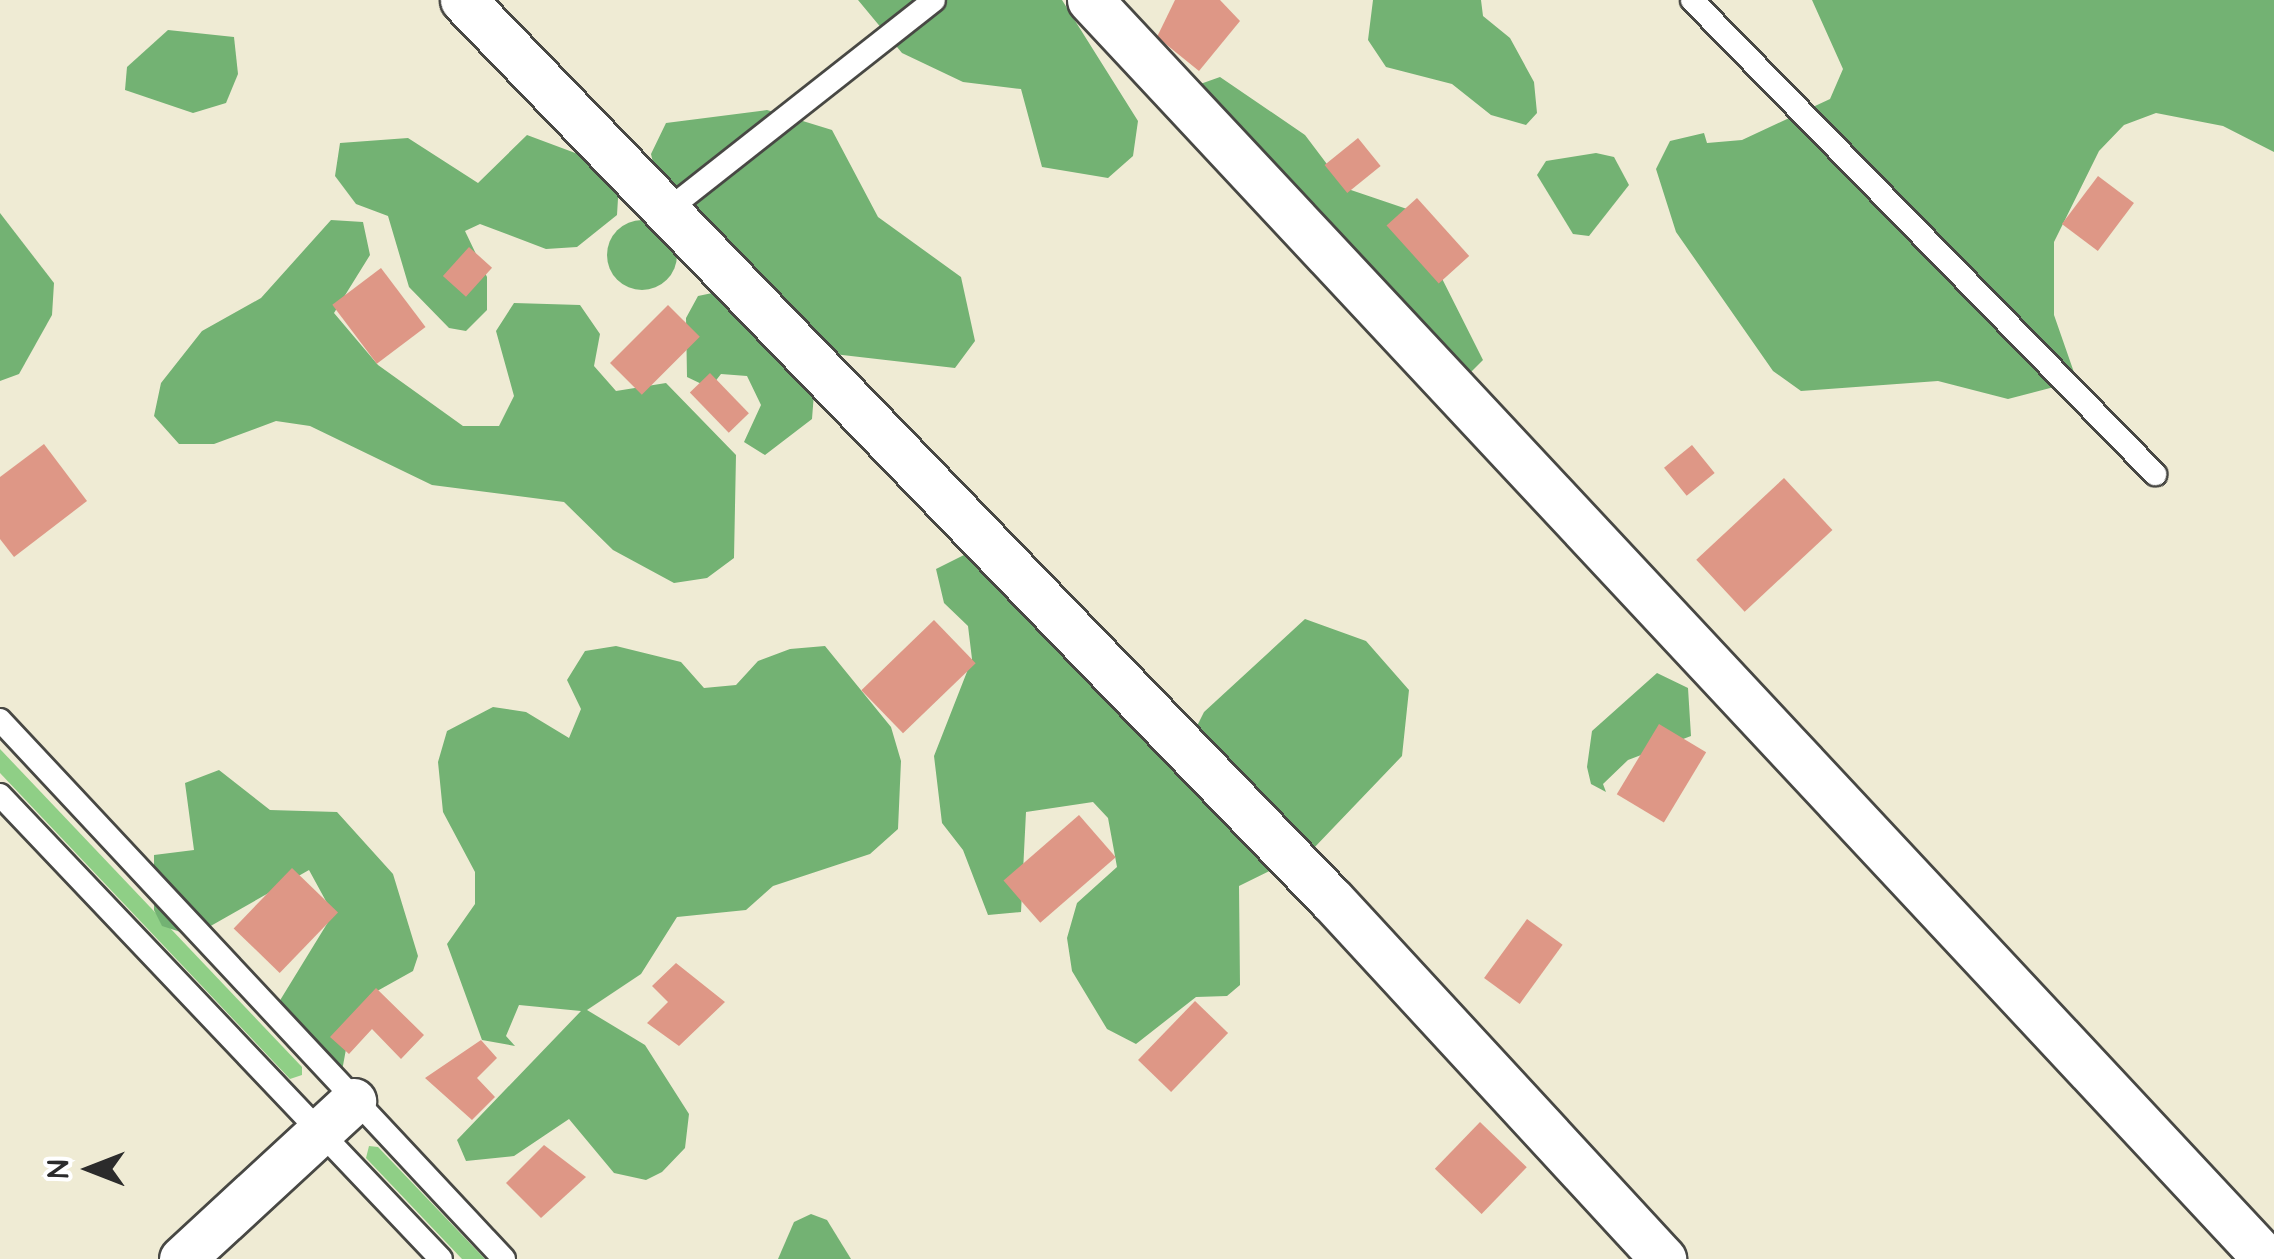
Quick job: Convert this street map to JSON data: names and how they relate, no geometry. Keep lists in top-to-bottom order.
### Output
{
  "north": "left"
}
